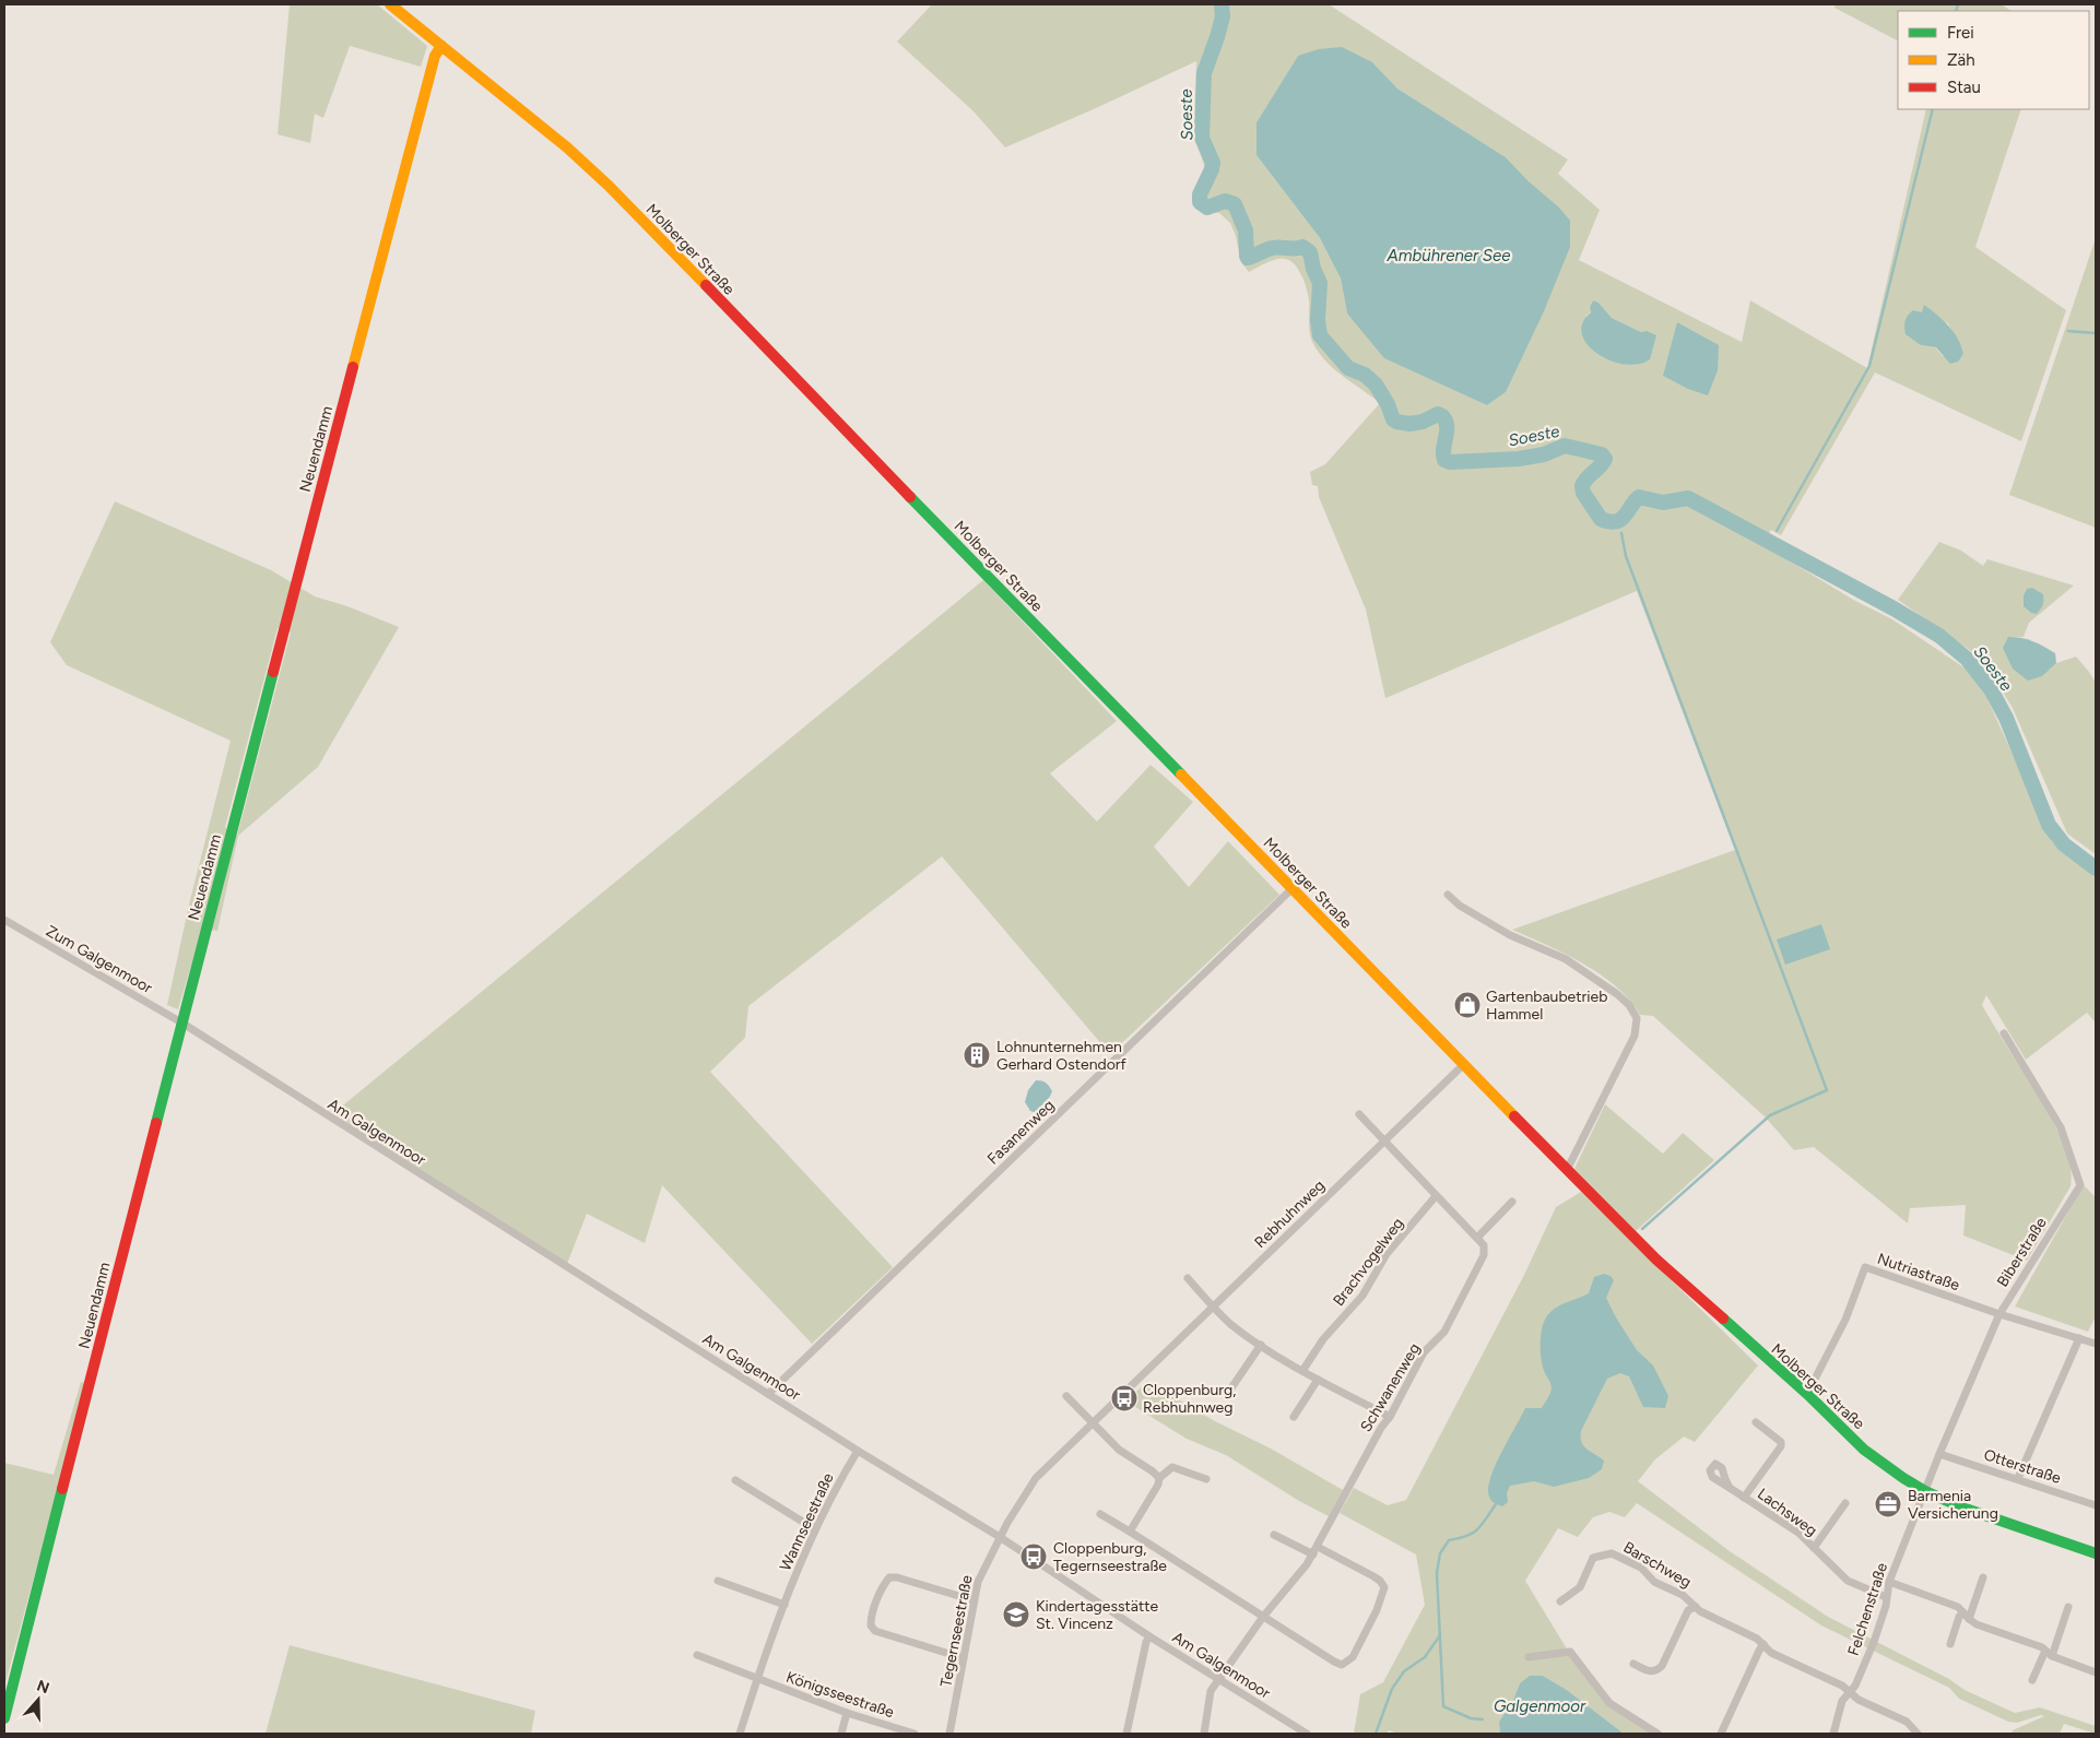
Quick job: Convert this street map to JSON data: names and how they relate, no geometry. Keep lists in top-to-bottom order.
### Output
{
  "streets": {
    "main road": ["Molberger Straße", "Neuendamm"],
    "street": [
      "Zum Galgenmoor",
      "Am Galgenmoor",
      "Fasanenweg",
      "Rebhuhnweg",
      "Biberstraße",
      "Brachvogelweg",
      "Nutriastraße",
      "Schwanenweg",
      "Otterstraße",
      "Lachsweg",
      "Wannseestraße",
      "Barschweg",
      "Felchenstraße",
      "Tegernseestraße",
      "Königsseestraße"
    ]
  },
  "crossings": [
    ["Molberger Straße", "Neuendamm"],
    ["Molberger Straße", "Fasanenweg"],
    ["Molberger Straße", "Rebhuhnweg"],
    ["Molberger Straße", "Biberstraße"],
    ["Molberger Straße", "Nutriastraße"],
    ["Molberger Straße", "Felchenstraße"],
    ["Neuendamm", "Zum Galgenmoor"],
    ["Neuendamm", "Am Galgenmoor"],
    ["Zum Galgenmoor", "Am Galgenmoor"],
    ["Am Galgenmoor", "Fasanenweg"],
    ["Am Galgenmoor", "Rebhuhnweg"],
    ["Am Galgenmoor", "Schwanenweg"],
    ["Am Galgenmoor", "Wannseestraße"],
    ["Am Galgenmoor", "Tegernseestraße"],
    ["Rebhuhnweg", "Tegernseestraße"],
    ["Biberstraße", "Nutriastraße"],
    ["Biberstraße", "Otterstraße"],
    ["Biberstraße", "Felchenstraße"],
    ["Lachsweg", "Felchenstraße"],
    ["Wannseestraße", "Königsseestraße"],
    ["Barschweg", "Felchenstraße"]
  ],
  "water": ["Soeste", "Ambührener See", "Galgenmoor"],
  "places": {
    "shop": ["Gartenbaubetrieb Hammel"],
    "building": ["Lohnunternehmen Gerhard Ostendorf"],
    "bus stop": ["Cloppenburg, Rebhuhnweg", "Cloppenburg, Tegernseestraße"],
    "office": ["Barmenia Versicherung"],
    "school or university": ["Kindertagesstätte St. Vincenz"]
  },
  "legend": ["Frei", "Zäh", "Stau"],
  "north": "top"
}
